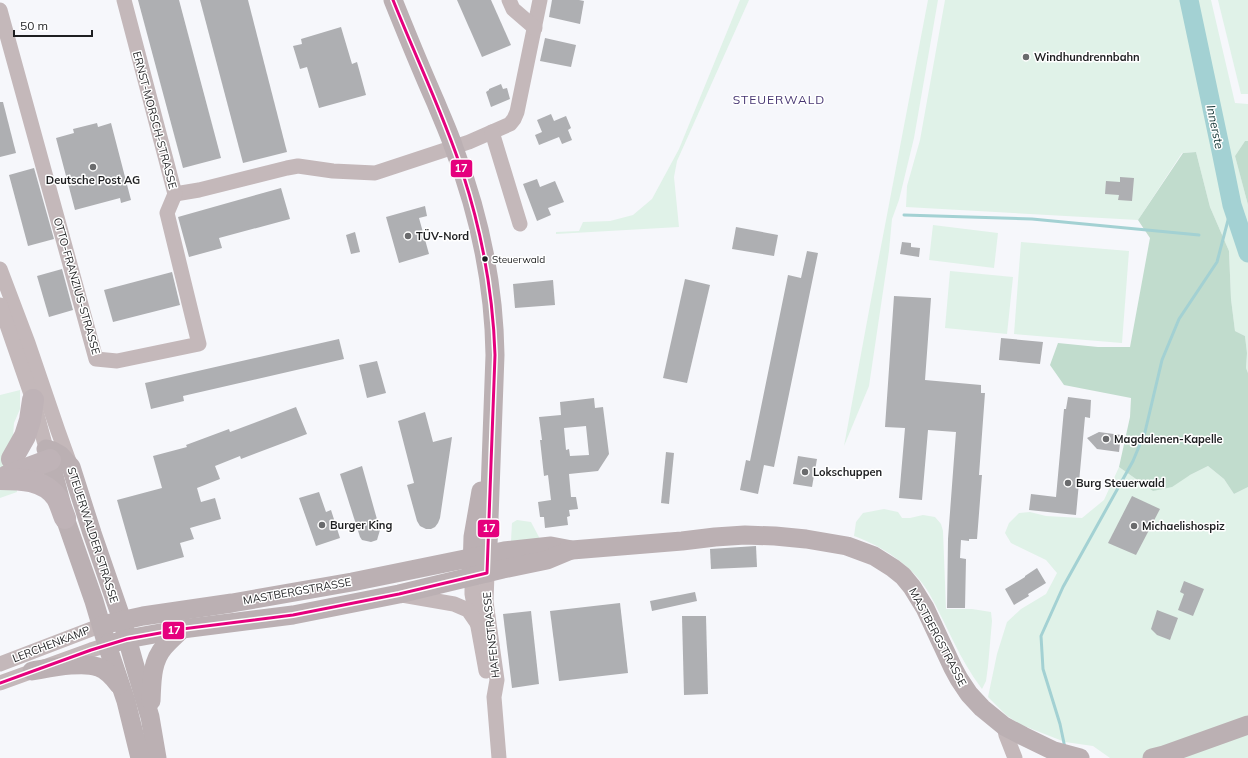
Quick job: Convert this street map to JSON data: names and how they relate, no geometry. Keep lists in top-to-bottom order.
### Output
{
  "streets": {
    "main road": ["STEUERWALDER STRASSE", "MASTBERGSTRASSE"],
    "street": [
      "ERNST-MORSCH-STRASSE",
      "OTTO-FRANZIUS-STRASSE",
      "HAFENSTRASSE",
      "LERCHENKAMP"
    ]
  },
  "crossings": [
    ["ERNST-MORSCH-STRASSE", "OTTO-FRANZIUS-STRASSE"],
    ["STEUERWALDER STRASSE", "MASTBERGSTRASSE"],
    ["STEUERWALDER STRASSE", "LERCHENKAMP"],
    ["MASTBERGSTRASSE", "HAFENSTRASSE"],
    ["MASTBERGSTRASSE", "LERCHENKAMP"]
  ],
  "districts": ["STEUERWALD"],
  "water": ["Innerste"],
  "places": [
    "Windhundrennbahn",
    "Deutsche Post AG",
    "TÜV-Nord",
    "Steuerwald",
    "Magdalenen-Kapelle",
    "Lokschuppen",
    "Burg Steuerwald",
    "Burger King",
    "Michaelishospiz"
  ],
  "lines": ["transit line 17"],
  "scale_bar": "50 m"
}
